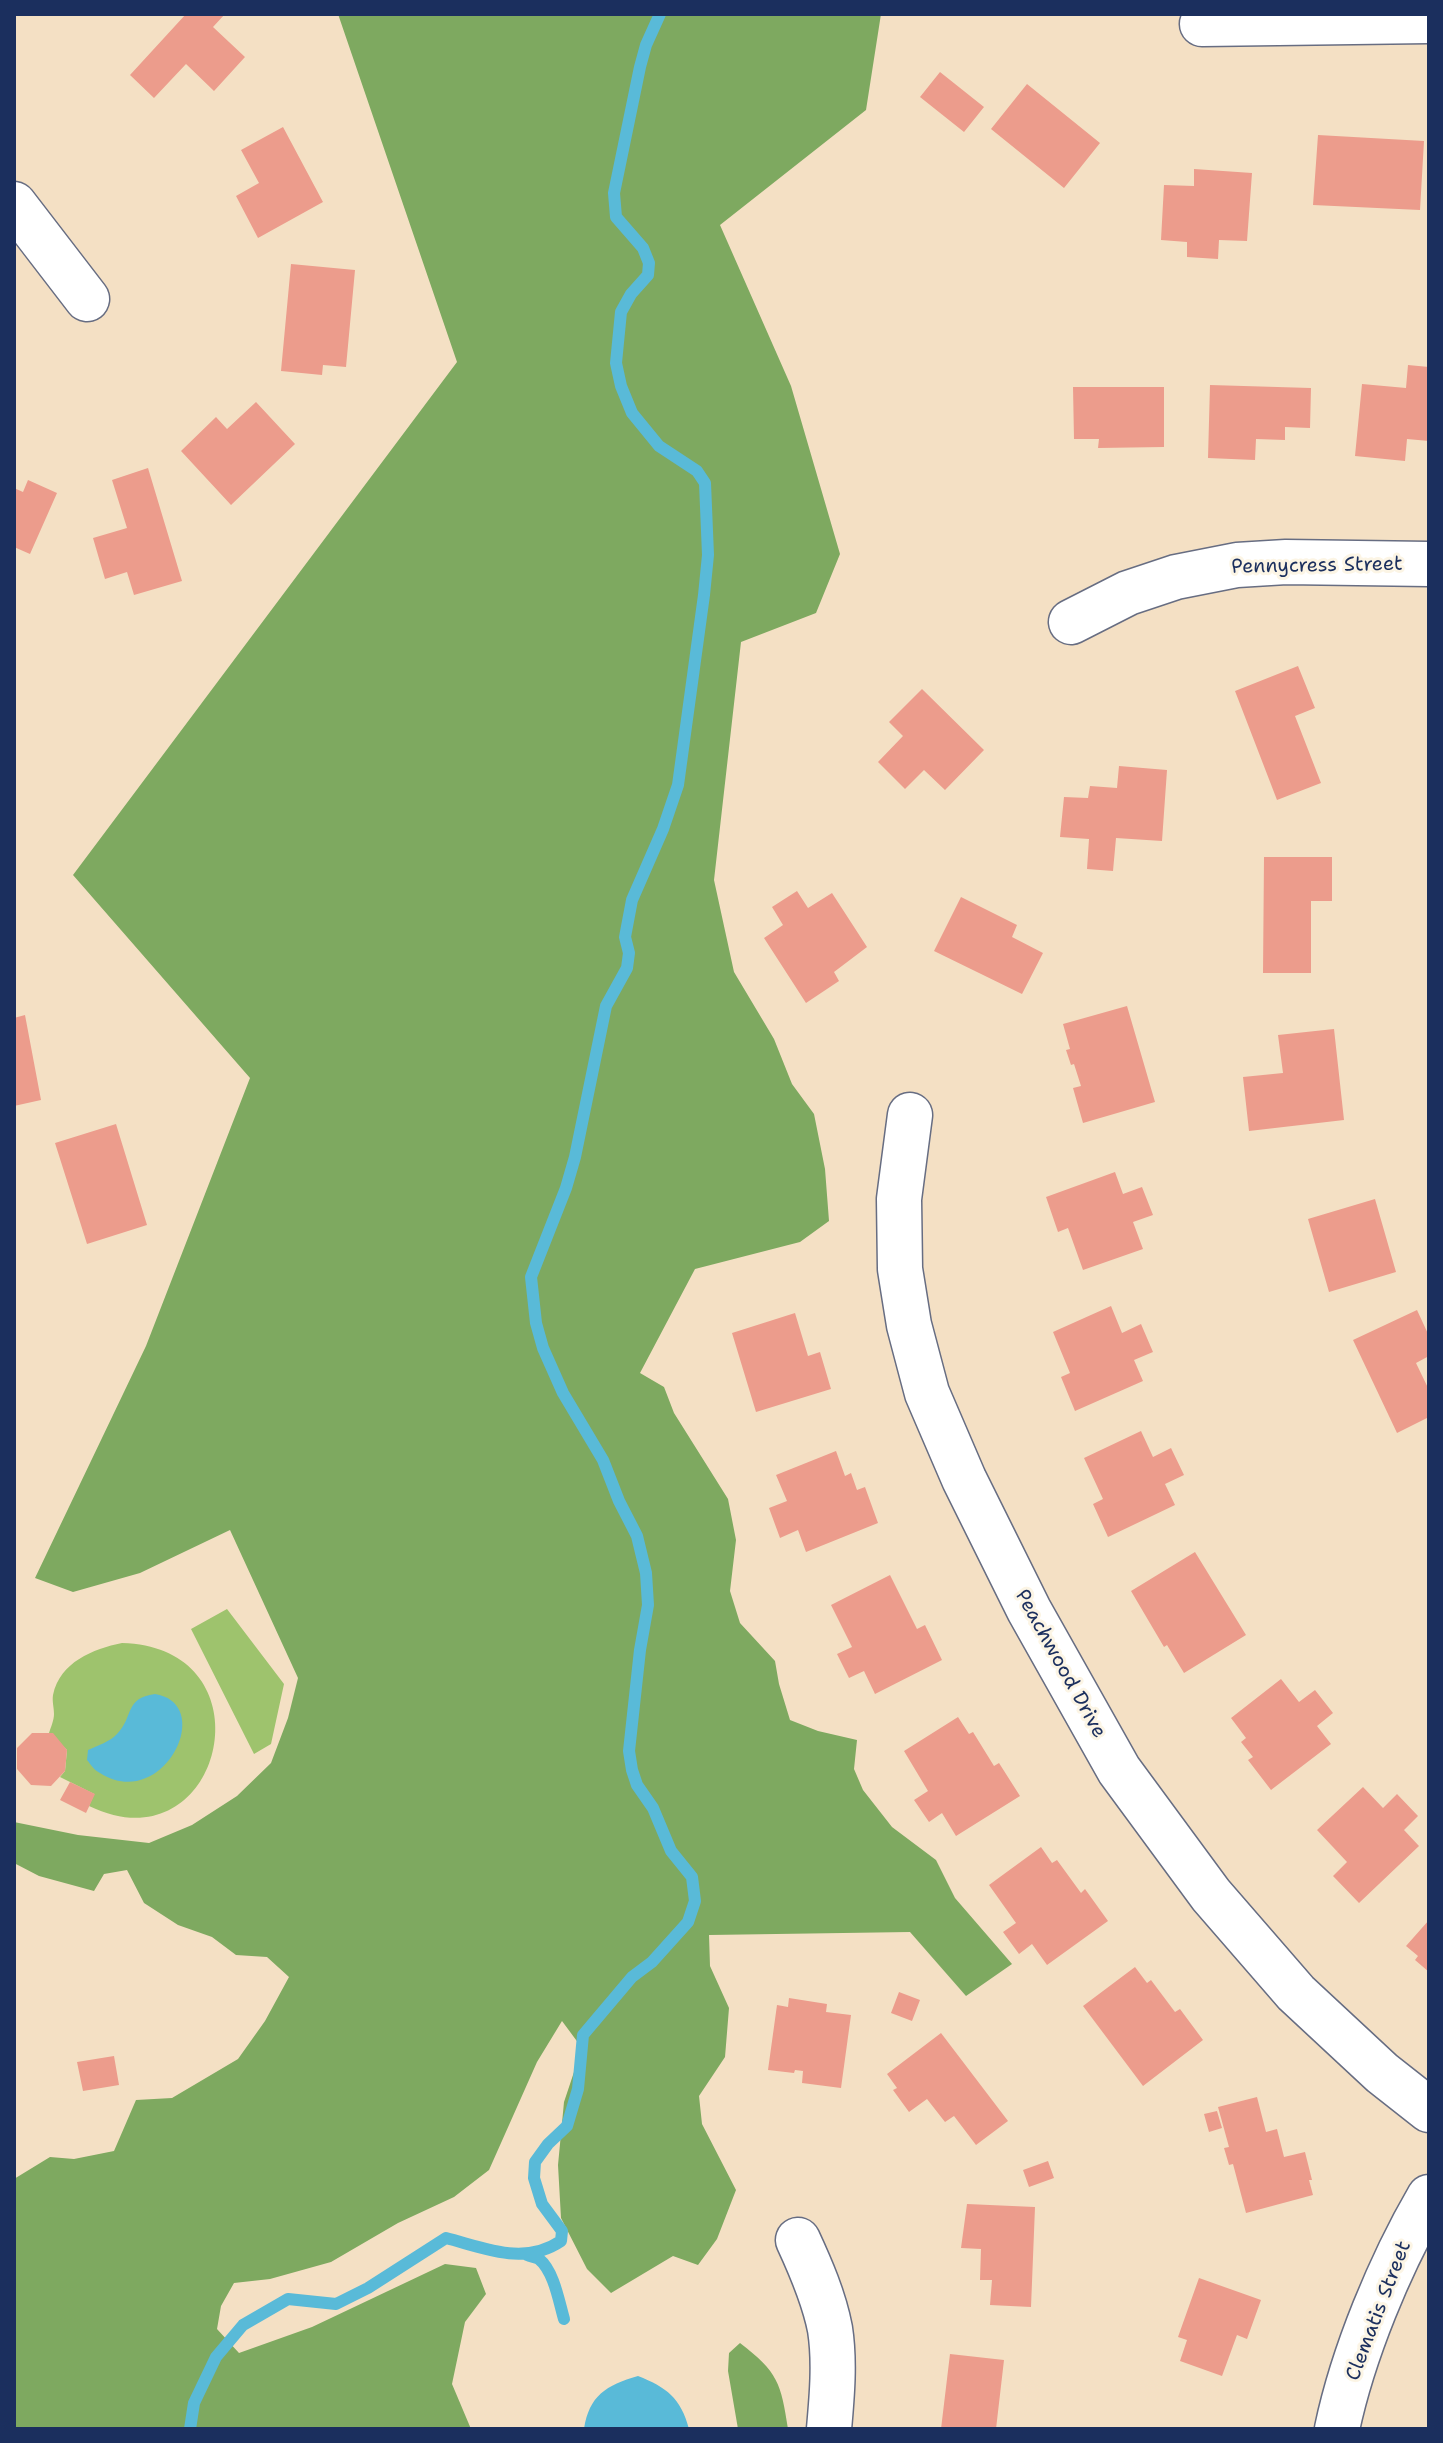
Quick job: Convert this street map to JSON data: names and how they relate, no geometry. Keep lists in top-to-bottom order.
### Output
{
  "streets": {
    "street": ["Pennycress Street", "Peachwood Drive", "Clematis Street"]
  }
}
